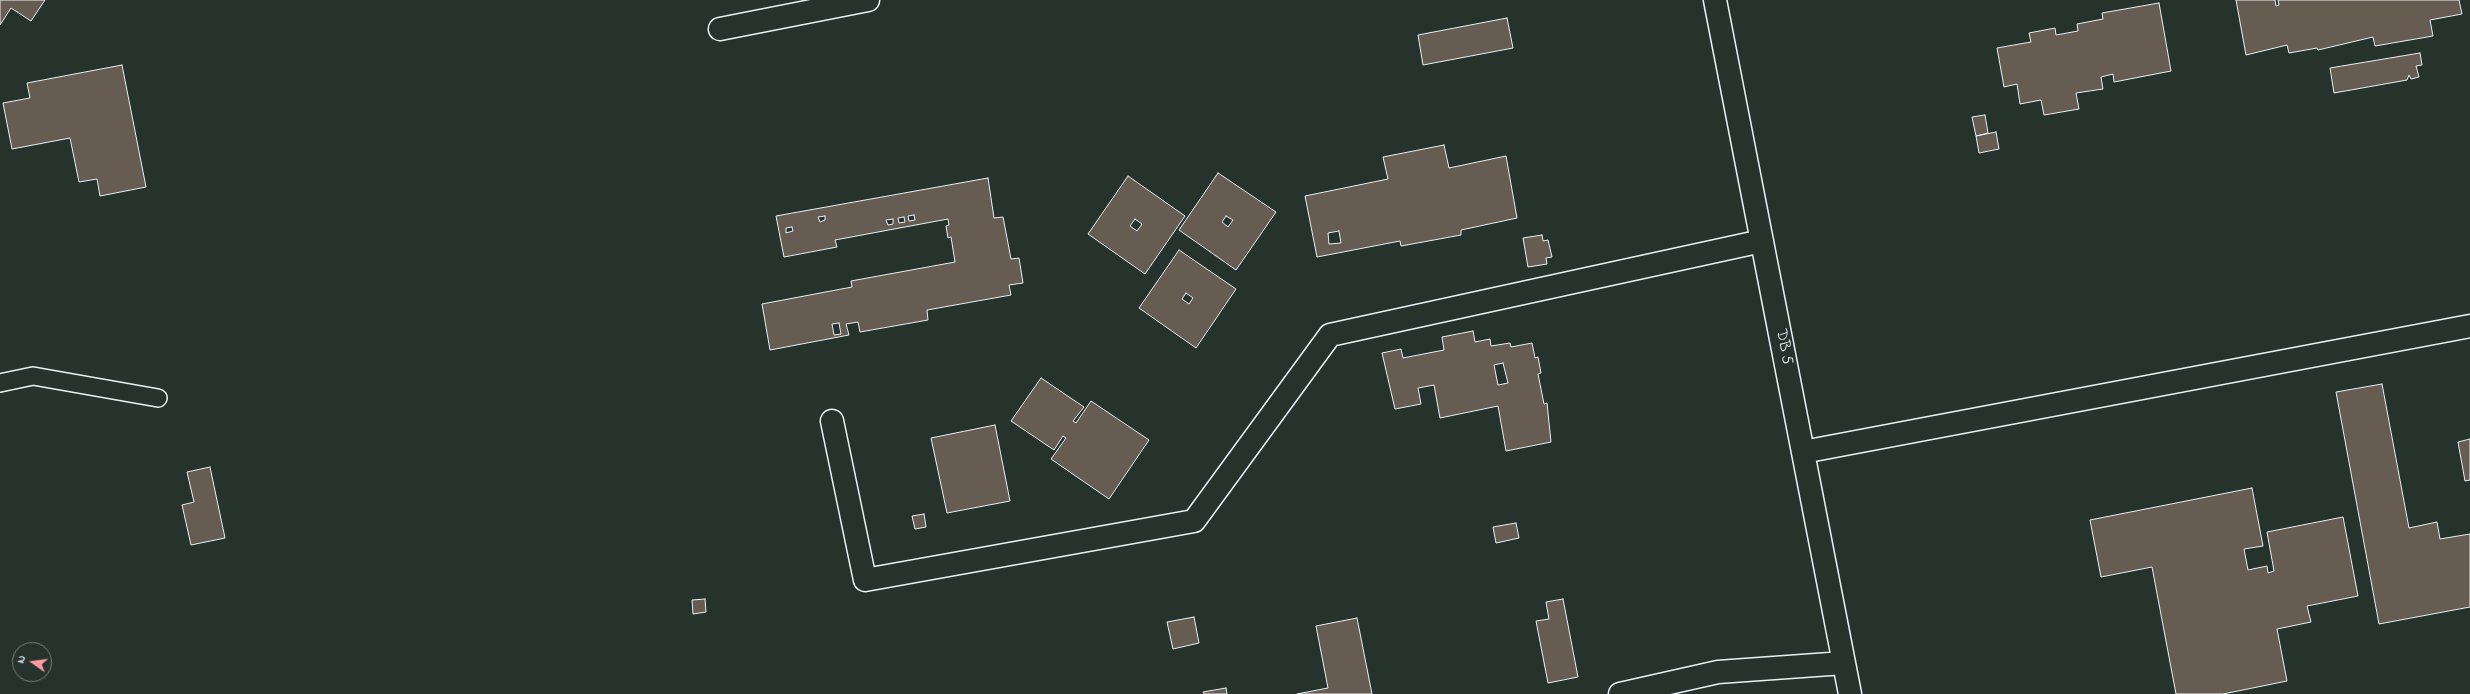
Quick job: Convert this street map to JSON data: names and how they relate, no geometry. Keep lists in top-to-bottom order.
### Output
{
  "streets": {
    "street": ["DB 5"]
  },
  "north": "left"
}
